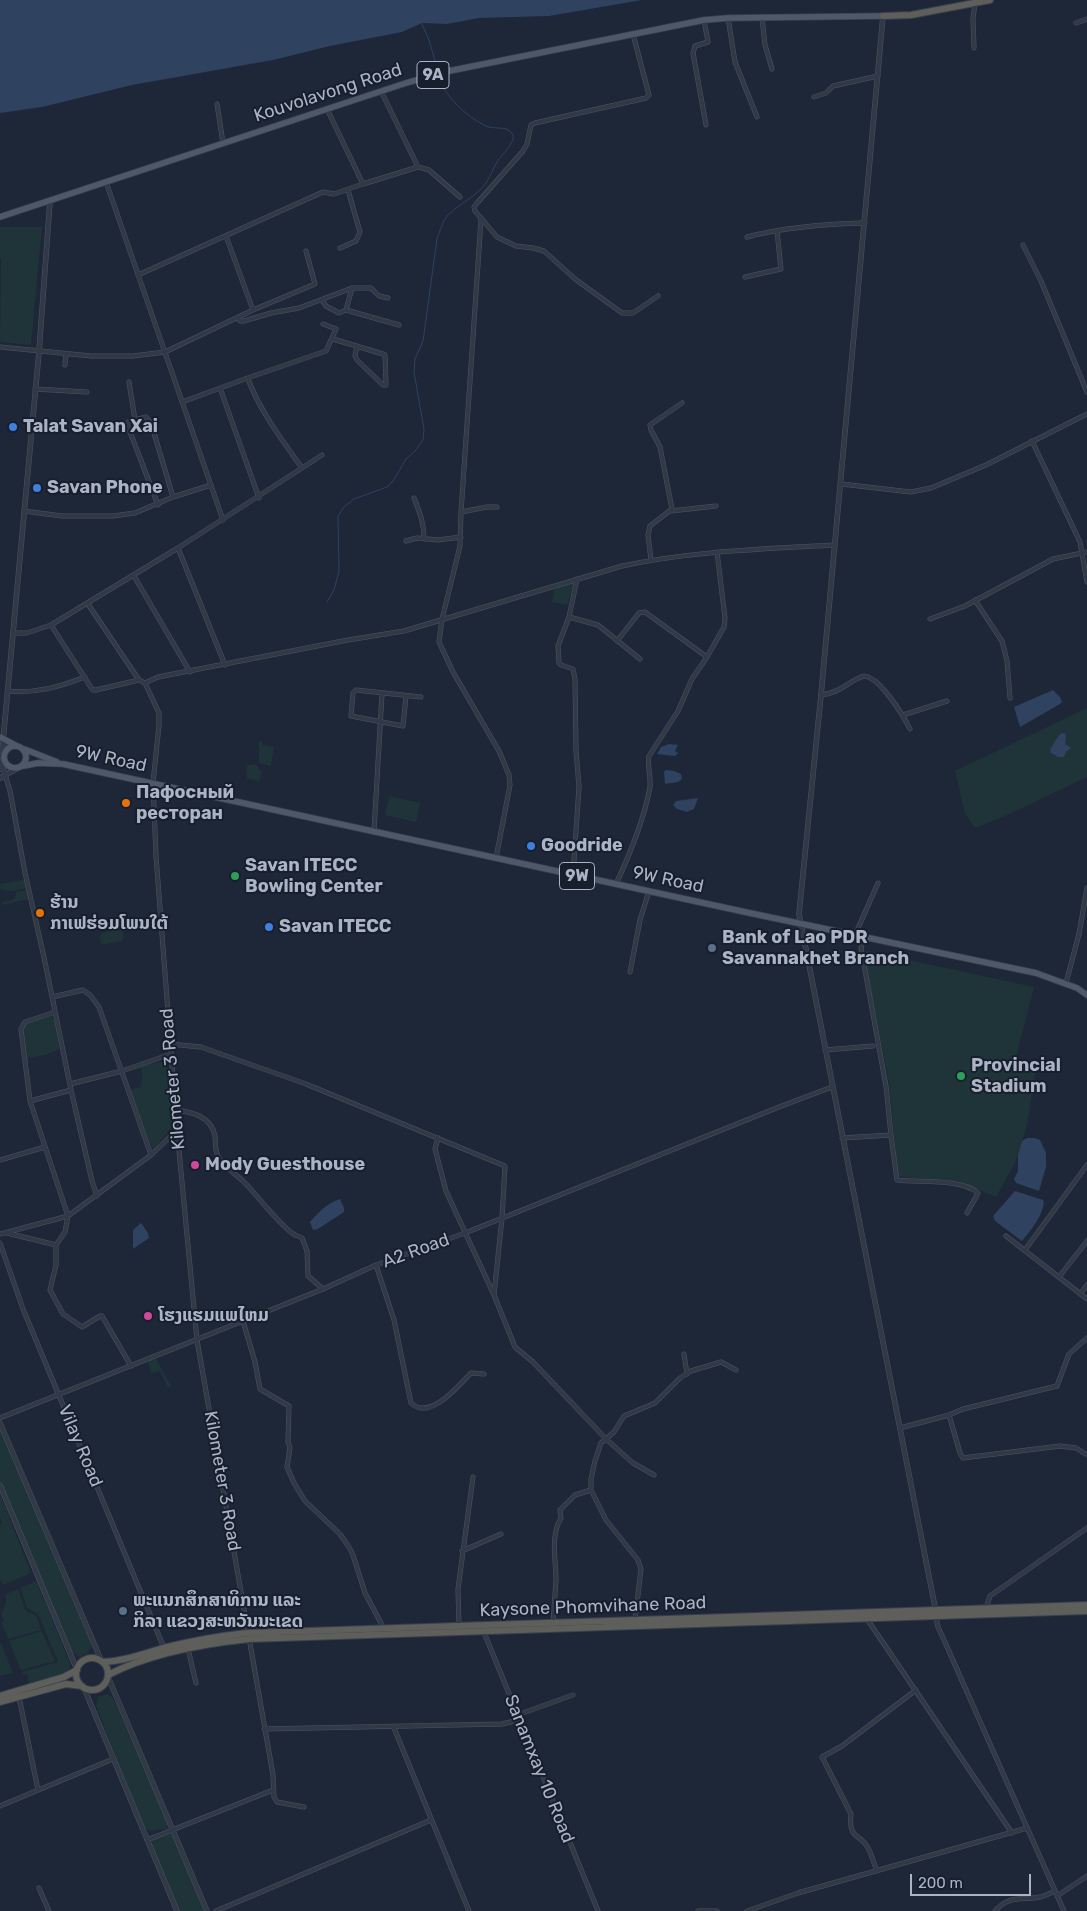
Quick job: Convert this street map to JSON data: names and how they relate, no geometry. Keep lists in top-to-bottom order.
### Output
{
  "streets": {
    "highway": ["9A", "Kaysone Phomvihane Road"],
    "main road": ["Kouvolavong Road", "9W Road", "9W"],
    "street": [
      "Kilometer 3 Road",
      "A2 Road",
      "Vilay Road",
      "Sanamxay 10 Road"
    ]
  },
  "crossings": [
    ["9A", "Kouvolavong Road"],
    ["9W Road", "Kilometer 3 Road"],
    ["Kilometer 3 Road", "A2 Road"],
    ["Kilometer 3 Road", "Kaysone Phomvihane Road"],
    ["A2 Road", "Vilay Road"],
    ["Vilay Road", "Kaysone Phomvihane Road"],
    ["Kaysone Phomvihane Road", "Sanamxay 10 Road"]
  ],
  "places": [
    "Talat Savan Xai",
    "Savan Phone",
    "Пафосный ресторан",
    "Goodride",
    "Savan ITECC Bowling Center",
    "ຮ້ານ ກາເຟຮ່ອມໂພນໃຕ້",
    "Savan ITECC",
    "Bank of Lao PDR Savannakhet Branch",
    "Provincial Stadium",
    "Mody Guesthouse",
    "ໂຮງແຮມແພໄຫມ",
    "ພະແນກສຶກສາທິການ ແລະ ກິລາ ແຂວງສະຫວັນນະເຂດ"
  ],
  "scale_bar": "200 m"
}
